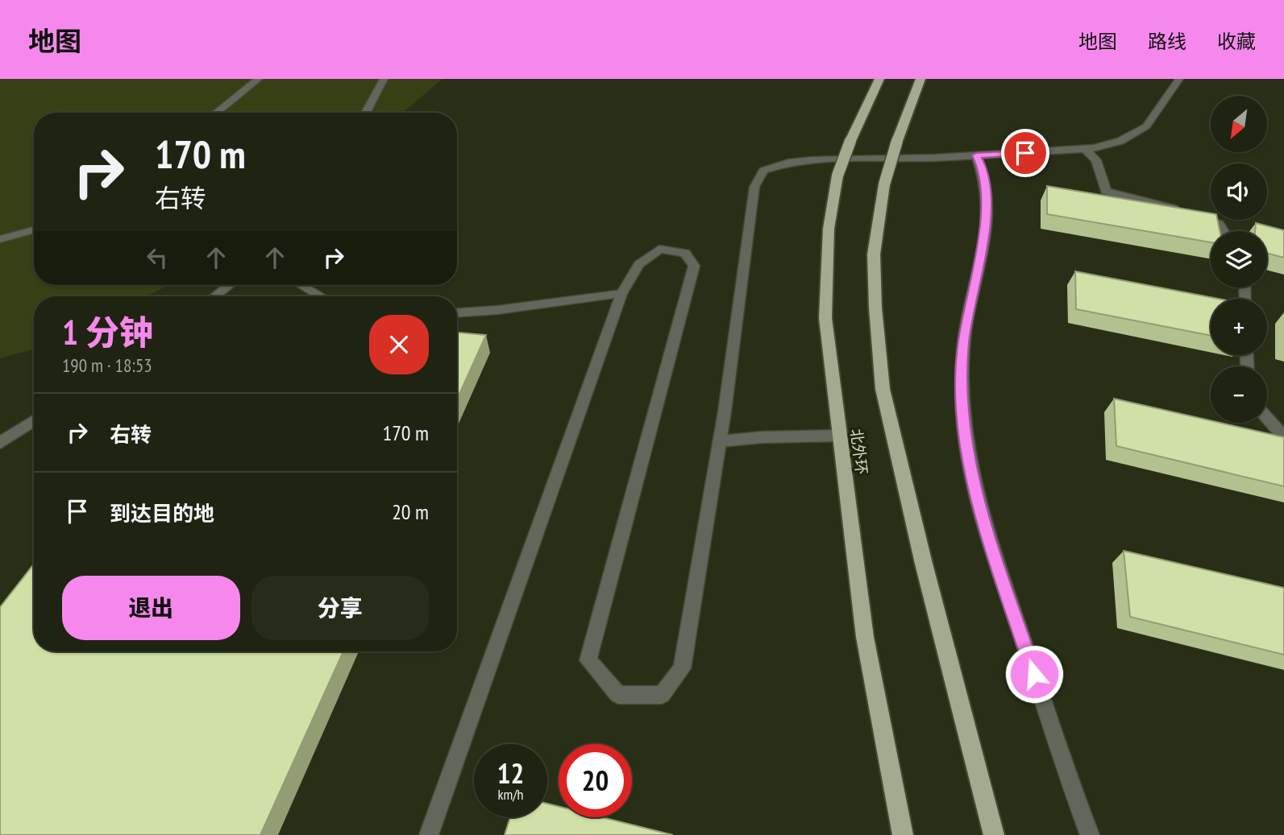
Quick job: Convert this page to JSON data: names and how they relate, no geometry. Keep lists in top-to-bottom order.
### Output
{
  "streets": {
    "highway": ["北外环"]
  },
  "north": "bottom left",
  "page": {
    "header": "地图",
    "nav": ["地图", "路线", "收藏"],
    "map_buttons": ["+", "−"],
    "turn": ["170 m", "右转"],
    "heading": ["1 分钟", "190 m · 18:53"],
    "list": [
      {
        "name": "右转",
        "value": "170 m"
      },
      {
        "name": "到达目的地",
        "value": "20 m"
      }
    ],
    "buttons": ["退出", "分享"],
    "speed": "12 km/h",
    "limit": "20"
  }
}
